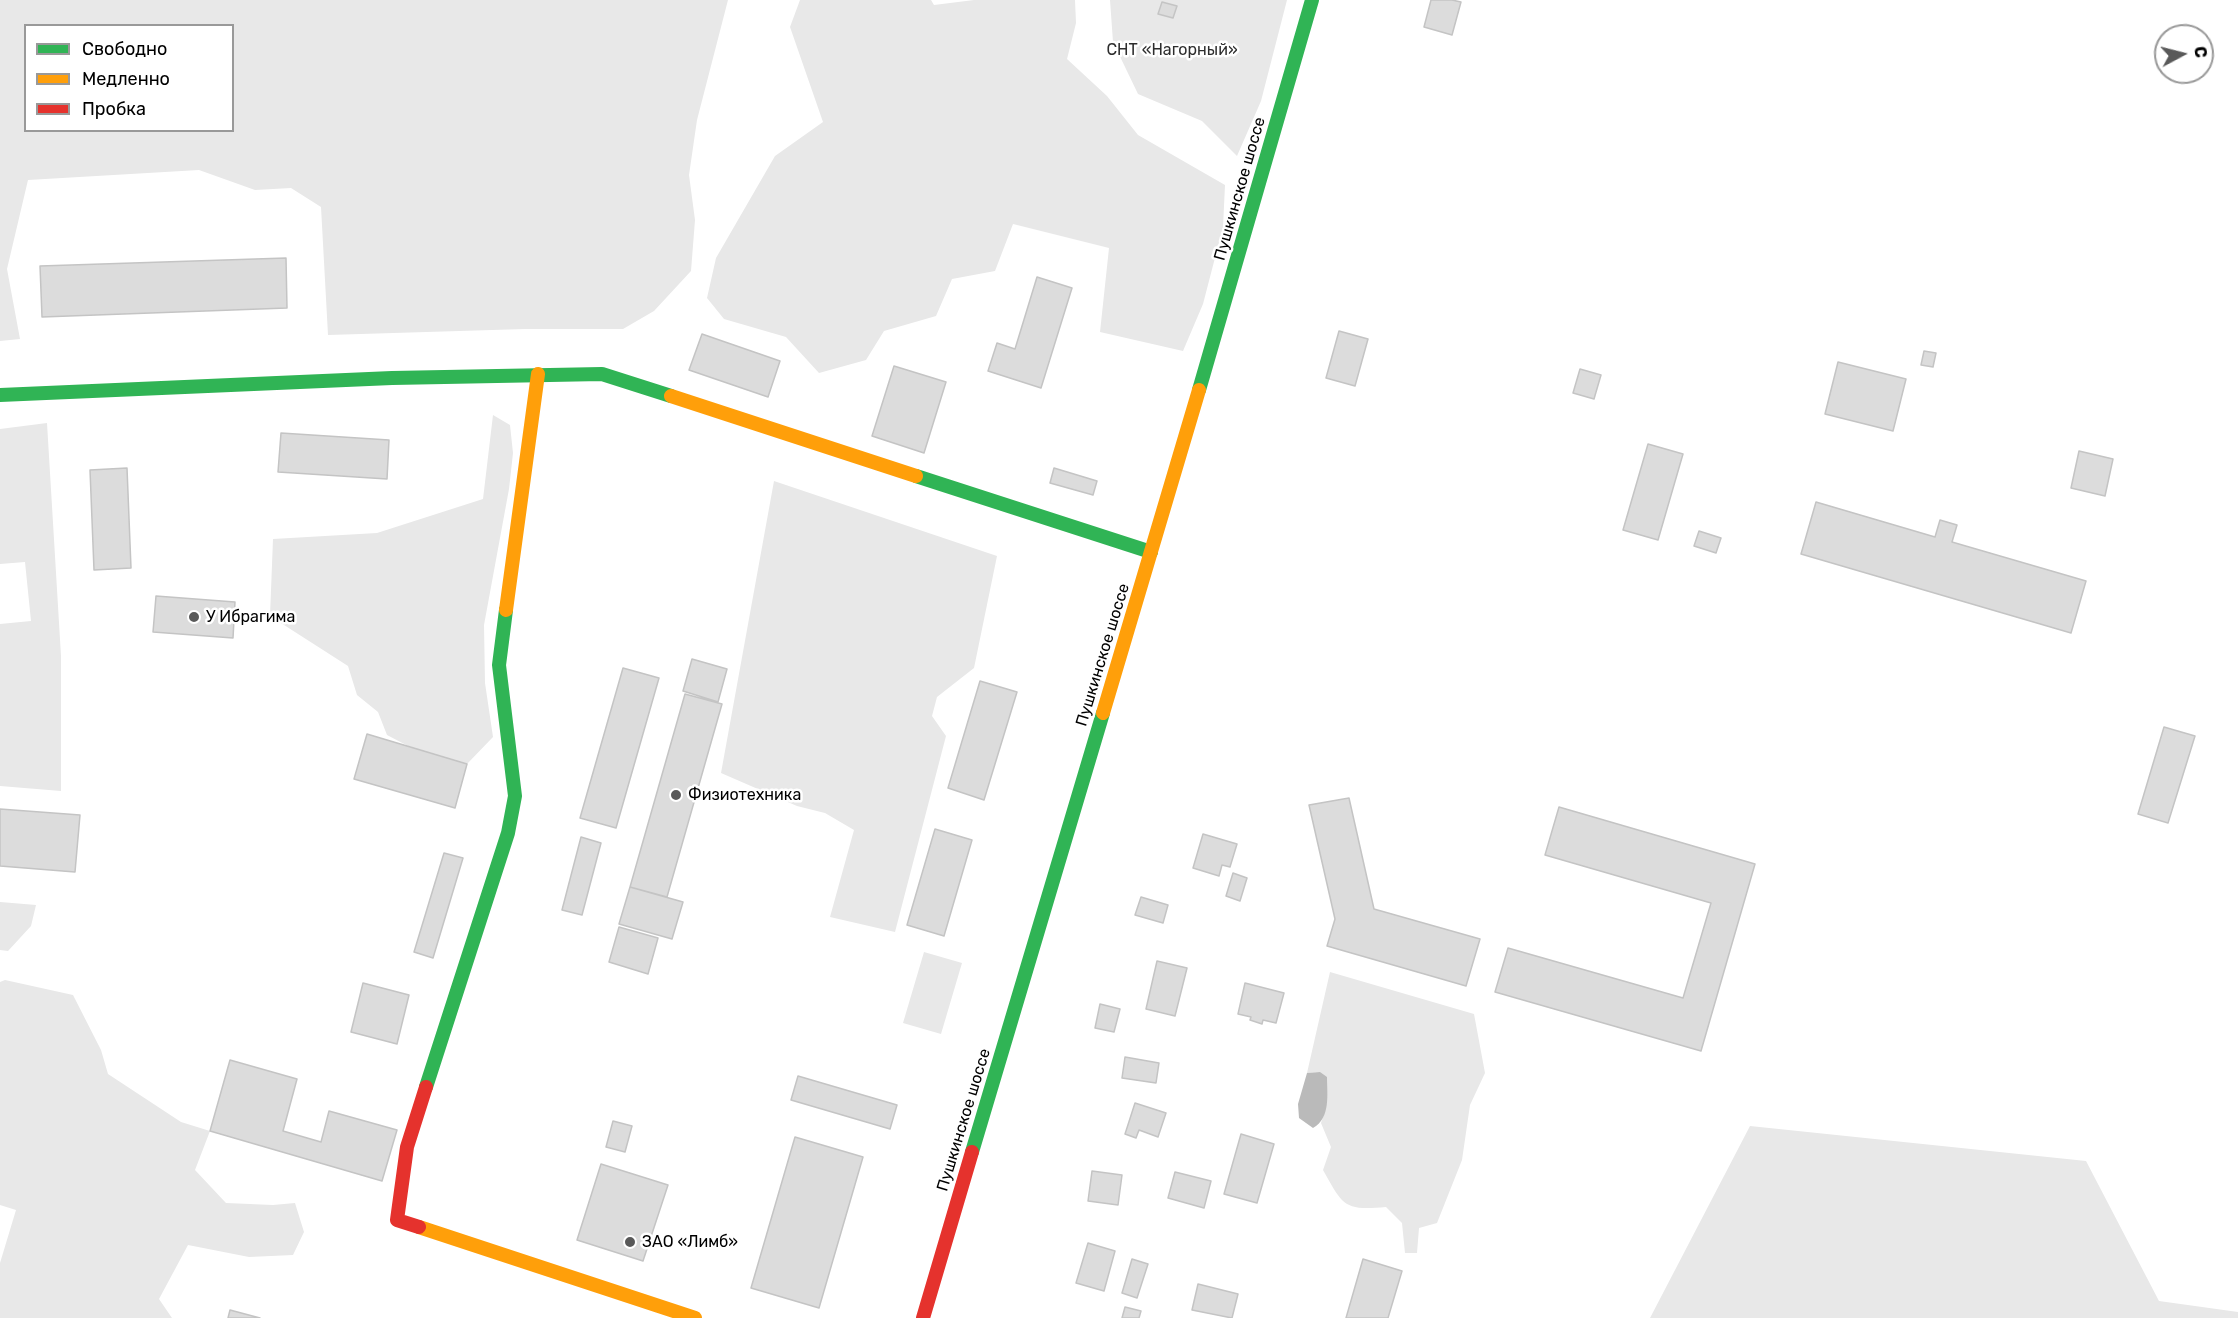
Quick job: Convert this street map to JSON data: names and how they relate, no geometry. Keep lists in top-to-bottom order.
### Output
{
  "streets": {
    "street": ["Пушкинское шоссе"]
  },
  "parks": ["СНТ «Нагорный»"],
  "places": ["У Ибрагима", "Физиотехника", "ЗАО «Лимб»"],
  "legend": ["Свободно", "Медленно", "Пробка"],
  "north": "right"
}
